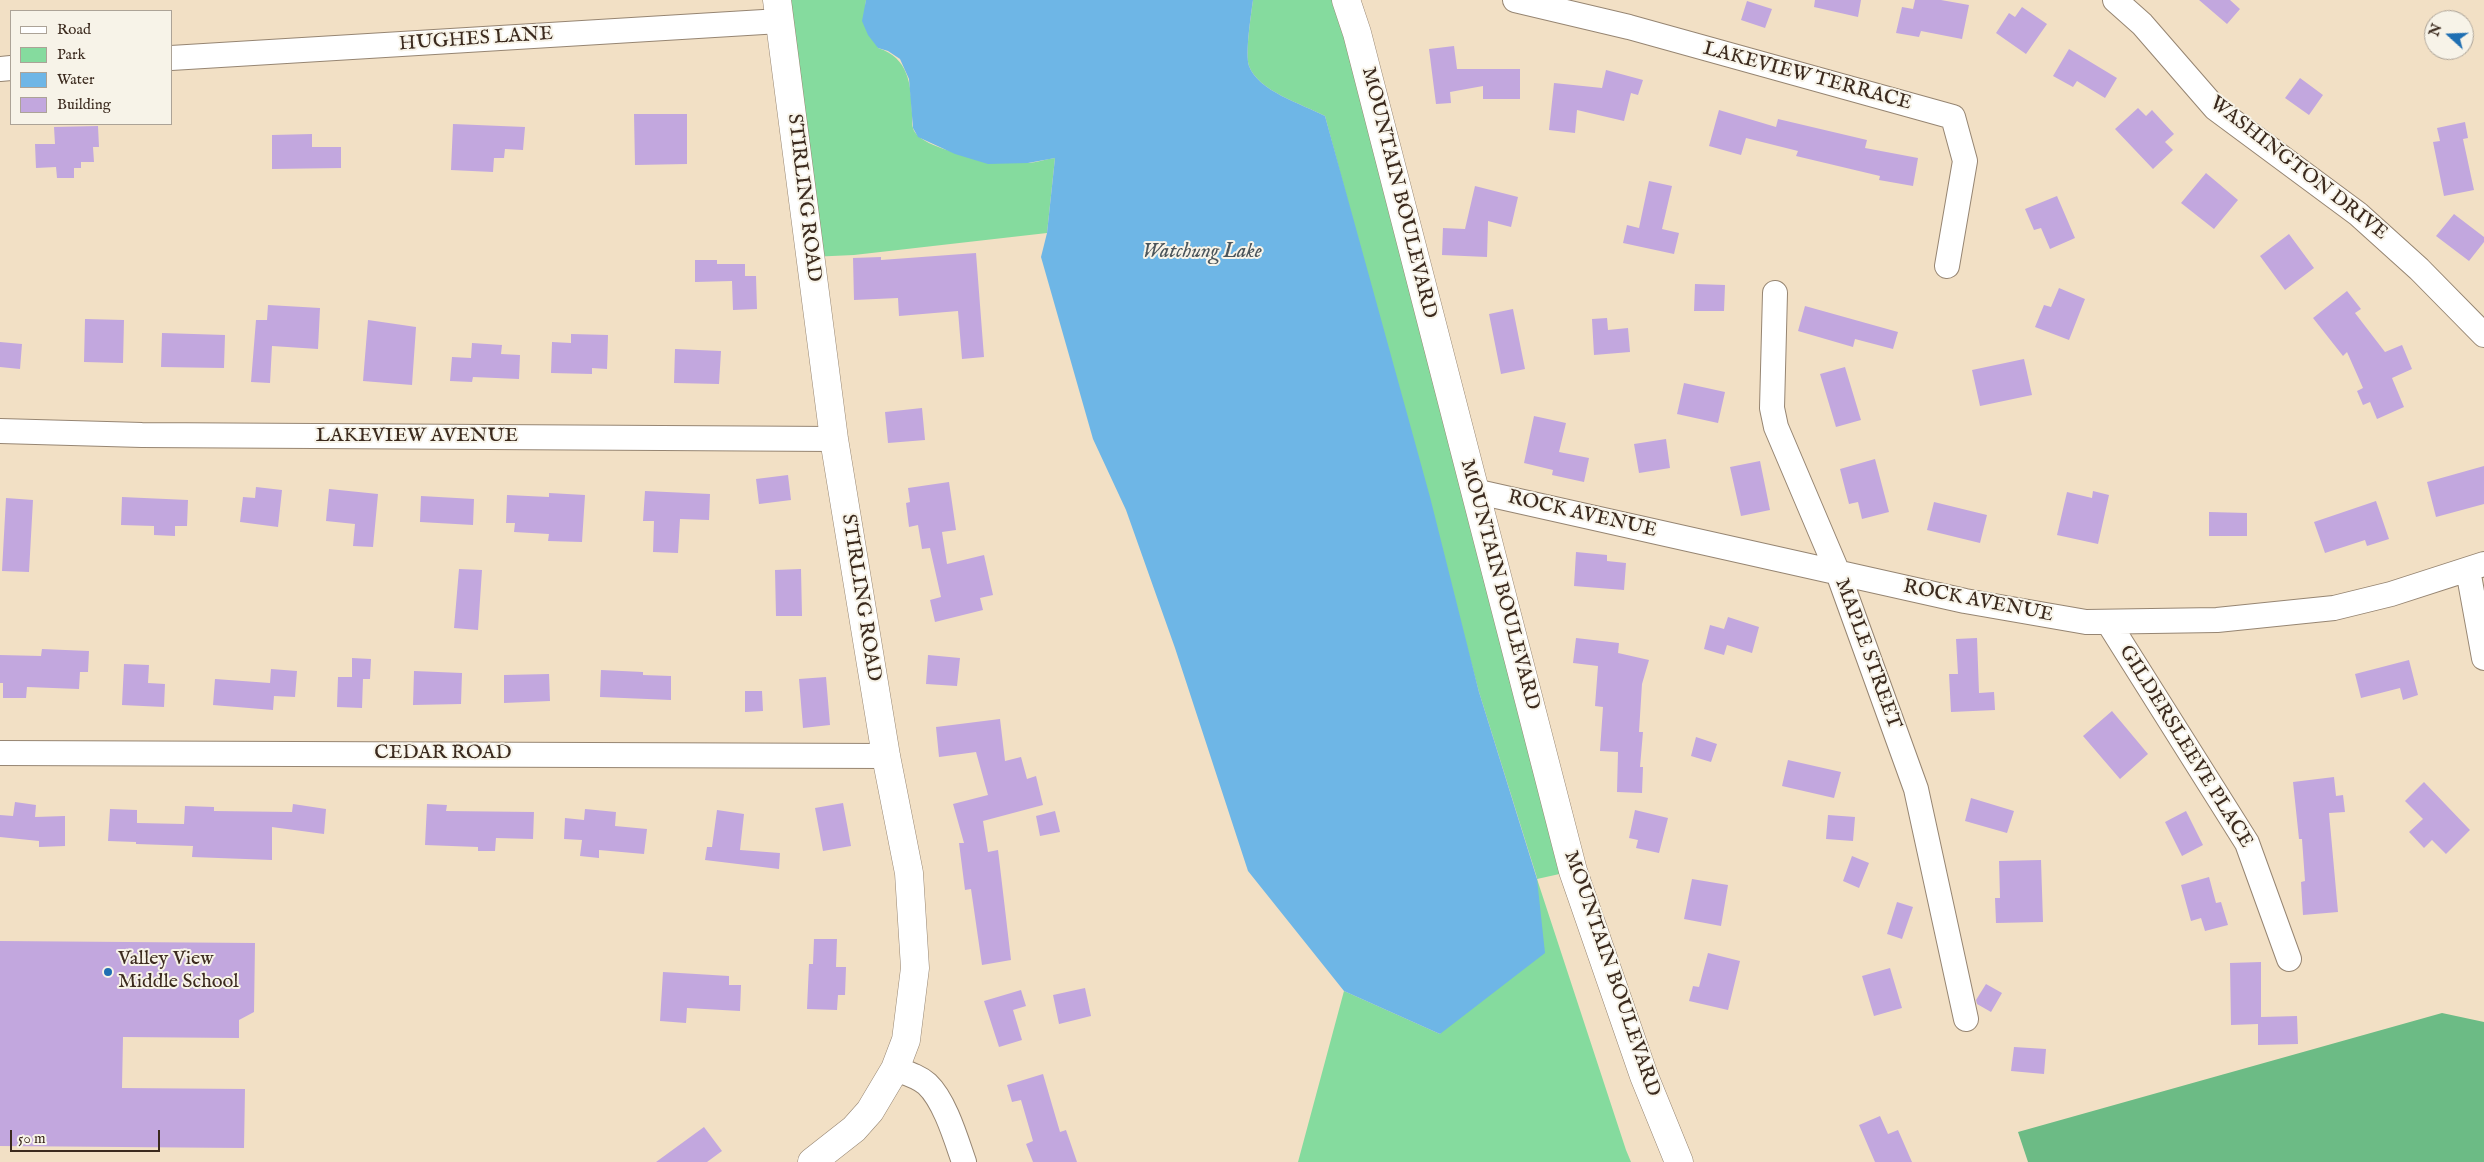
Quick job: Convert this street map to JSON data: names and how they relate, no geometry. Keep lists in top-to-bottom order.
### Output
{
  "streets": {
    "street": [
      "HUGHES LANE",
      "LAKEVIEW TERRACE",
      "WASHINGTON DRIVE",
      "MOUNTAIN BOULEVARD",
      "STIRLING ROAD",
      "LAKEVIEW AVENUE",
      "ROCK AVENUE",
      "MAPLE STREET",
      "GILDERSLEEVE PLACE",
      "CEDAR ROAD"
    ]
  },
  "crossings": [
    ["HUGHES LANE", "STIRLING ROAD"],
    ["MOUNTAIN BOULEVARD", "ROCK AVENUE"],
    ["STIRLING ROAD", "LAKEVIEW AVENUE"],
    ["STIRLING ROAD", "CEDAR ROAD"],
    ["ROCK AVENUE", "MAPLE STREET"],
    ["ROCK AVENUE", "GILDERSLEEVE PLACE"]
  ],
  "water": ["Watchung Lake"],
  "places": ["Valley View Middle School"],
  "legend": [
    "Road",
    "Park",
    "Water",
    "Building"
  ],
  "scale_bar": "50 m",
  "north": "left"
}
